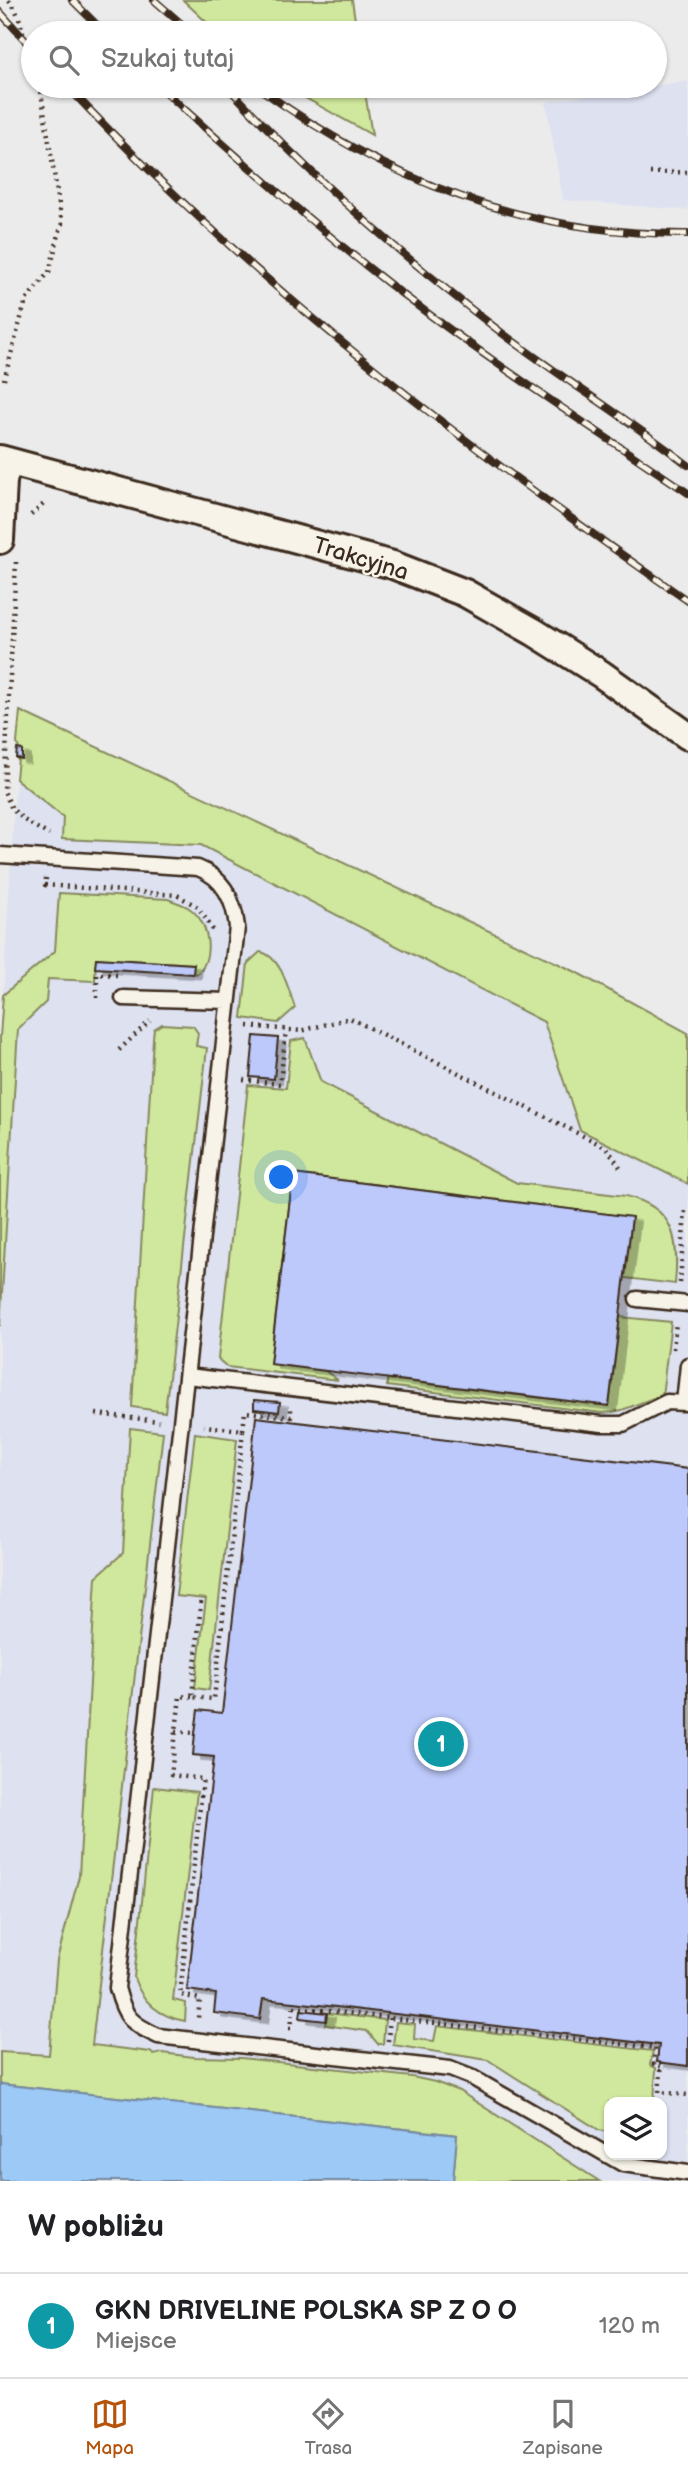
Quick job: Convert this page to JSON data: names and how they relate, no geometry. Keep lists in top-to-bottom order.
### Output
{
  "streets": {
    "street": ["Trakcyjna"]
  },
  "page": {
    "search": "Szukaj tutaj",
    "pins": "1",
    "heading": "W pobliżu",
    "list": [
      {
        "mark": "1",
        "name": "GKN DRIVELINE POLSKA SP Z O O",
        "note": "Miejsce",
        "value": "120 m"
      }
    ],
    "nav": ["Mapa", "Trasa", "Zapisane"]
  }
}
